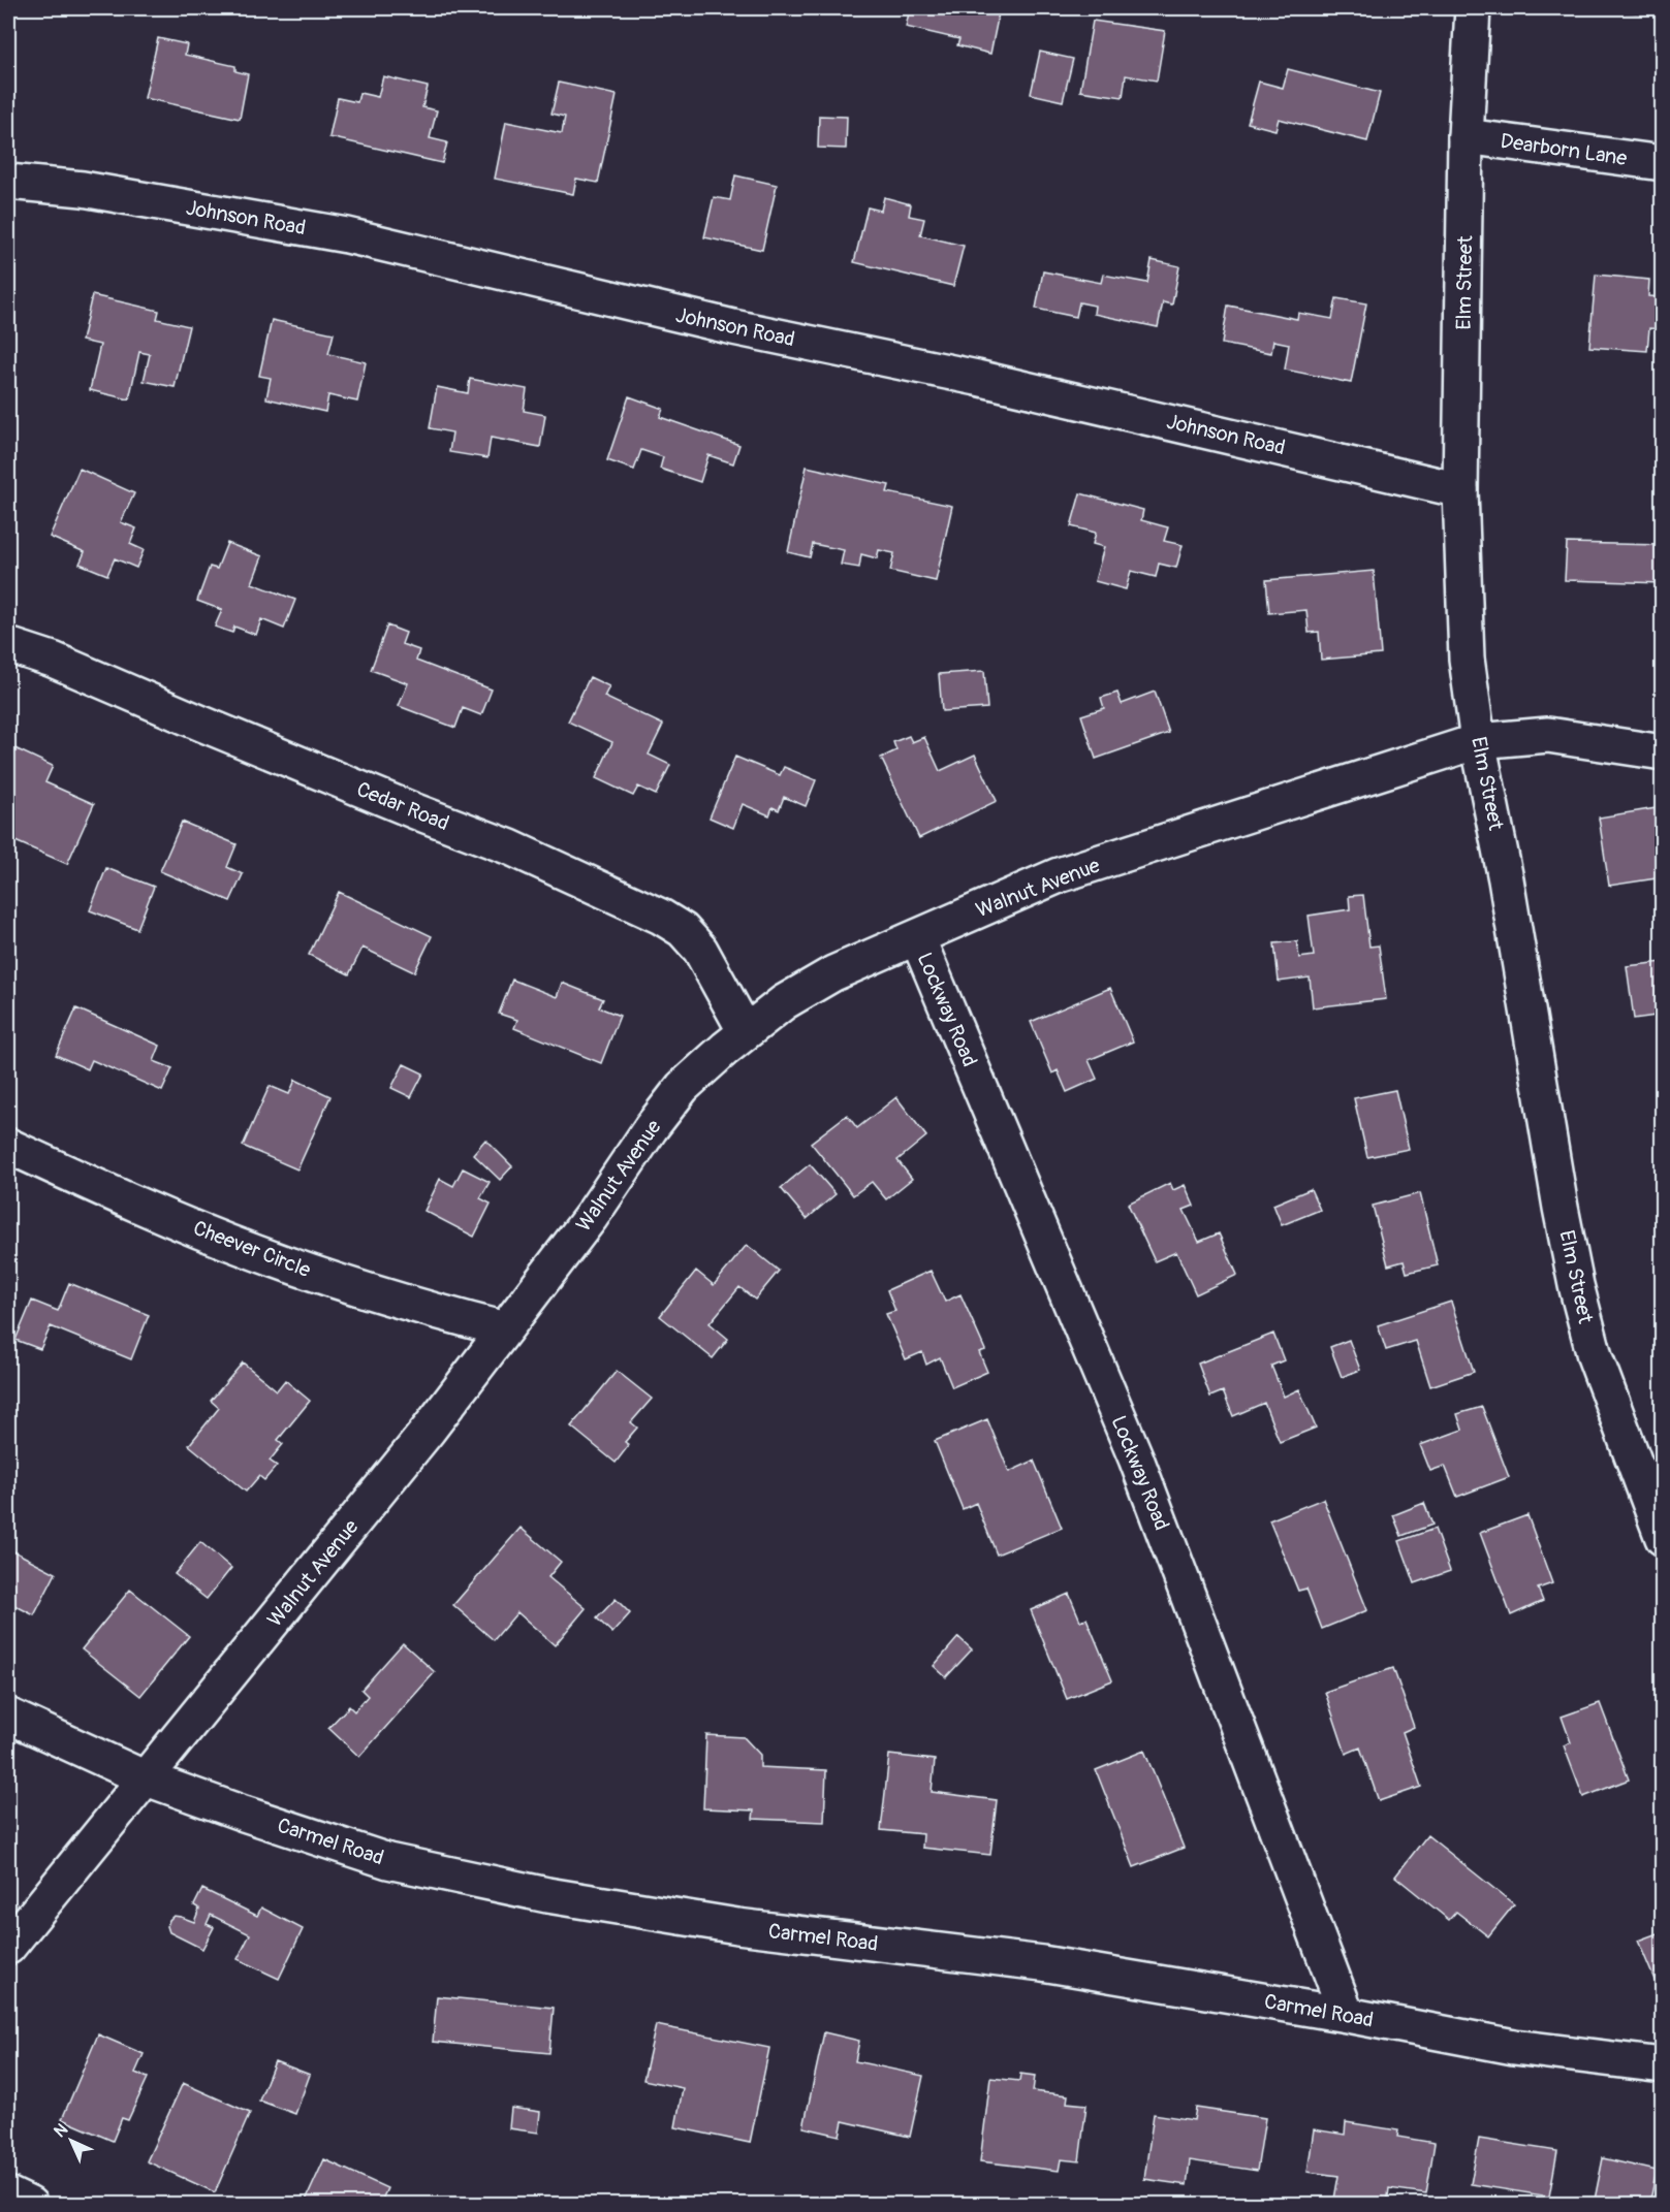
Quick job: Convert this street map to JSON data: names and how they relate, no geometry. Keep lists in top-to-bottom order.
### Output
{
  "streets": {
    "street": [
      "Dearborn Lane",
      "Johnson Road",
      "Elm Street",
      "Cedar Road",
      "Walnut Avenue",
      "Lockway Road",
      "Cheever Circle",
      "Carmel Road"
    ]
  },
  "crossings": [
    ["Dearborn Lane", "Elm Street"],
    ["Johnson Road", "Elm Street"],
    ["Elm Street", "Walnut Avenue"],
    ["Cedar Road", "Walnut Avenue"],
    ["Walnut Avenue", "Lockway Road"],
    ["Walnut Avenue", "Cheever Circle"],
    ["Walnut Avenue", "Carmel Road"],
    ["Lockway Road", "Carmel Road"]
  ],
  "north": "top left"
}
